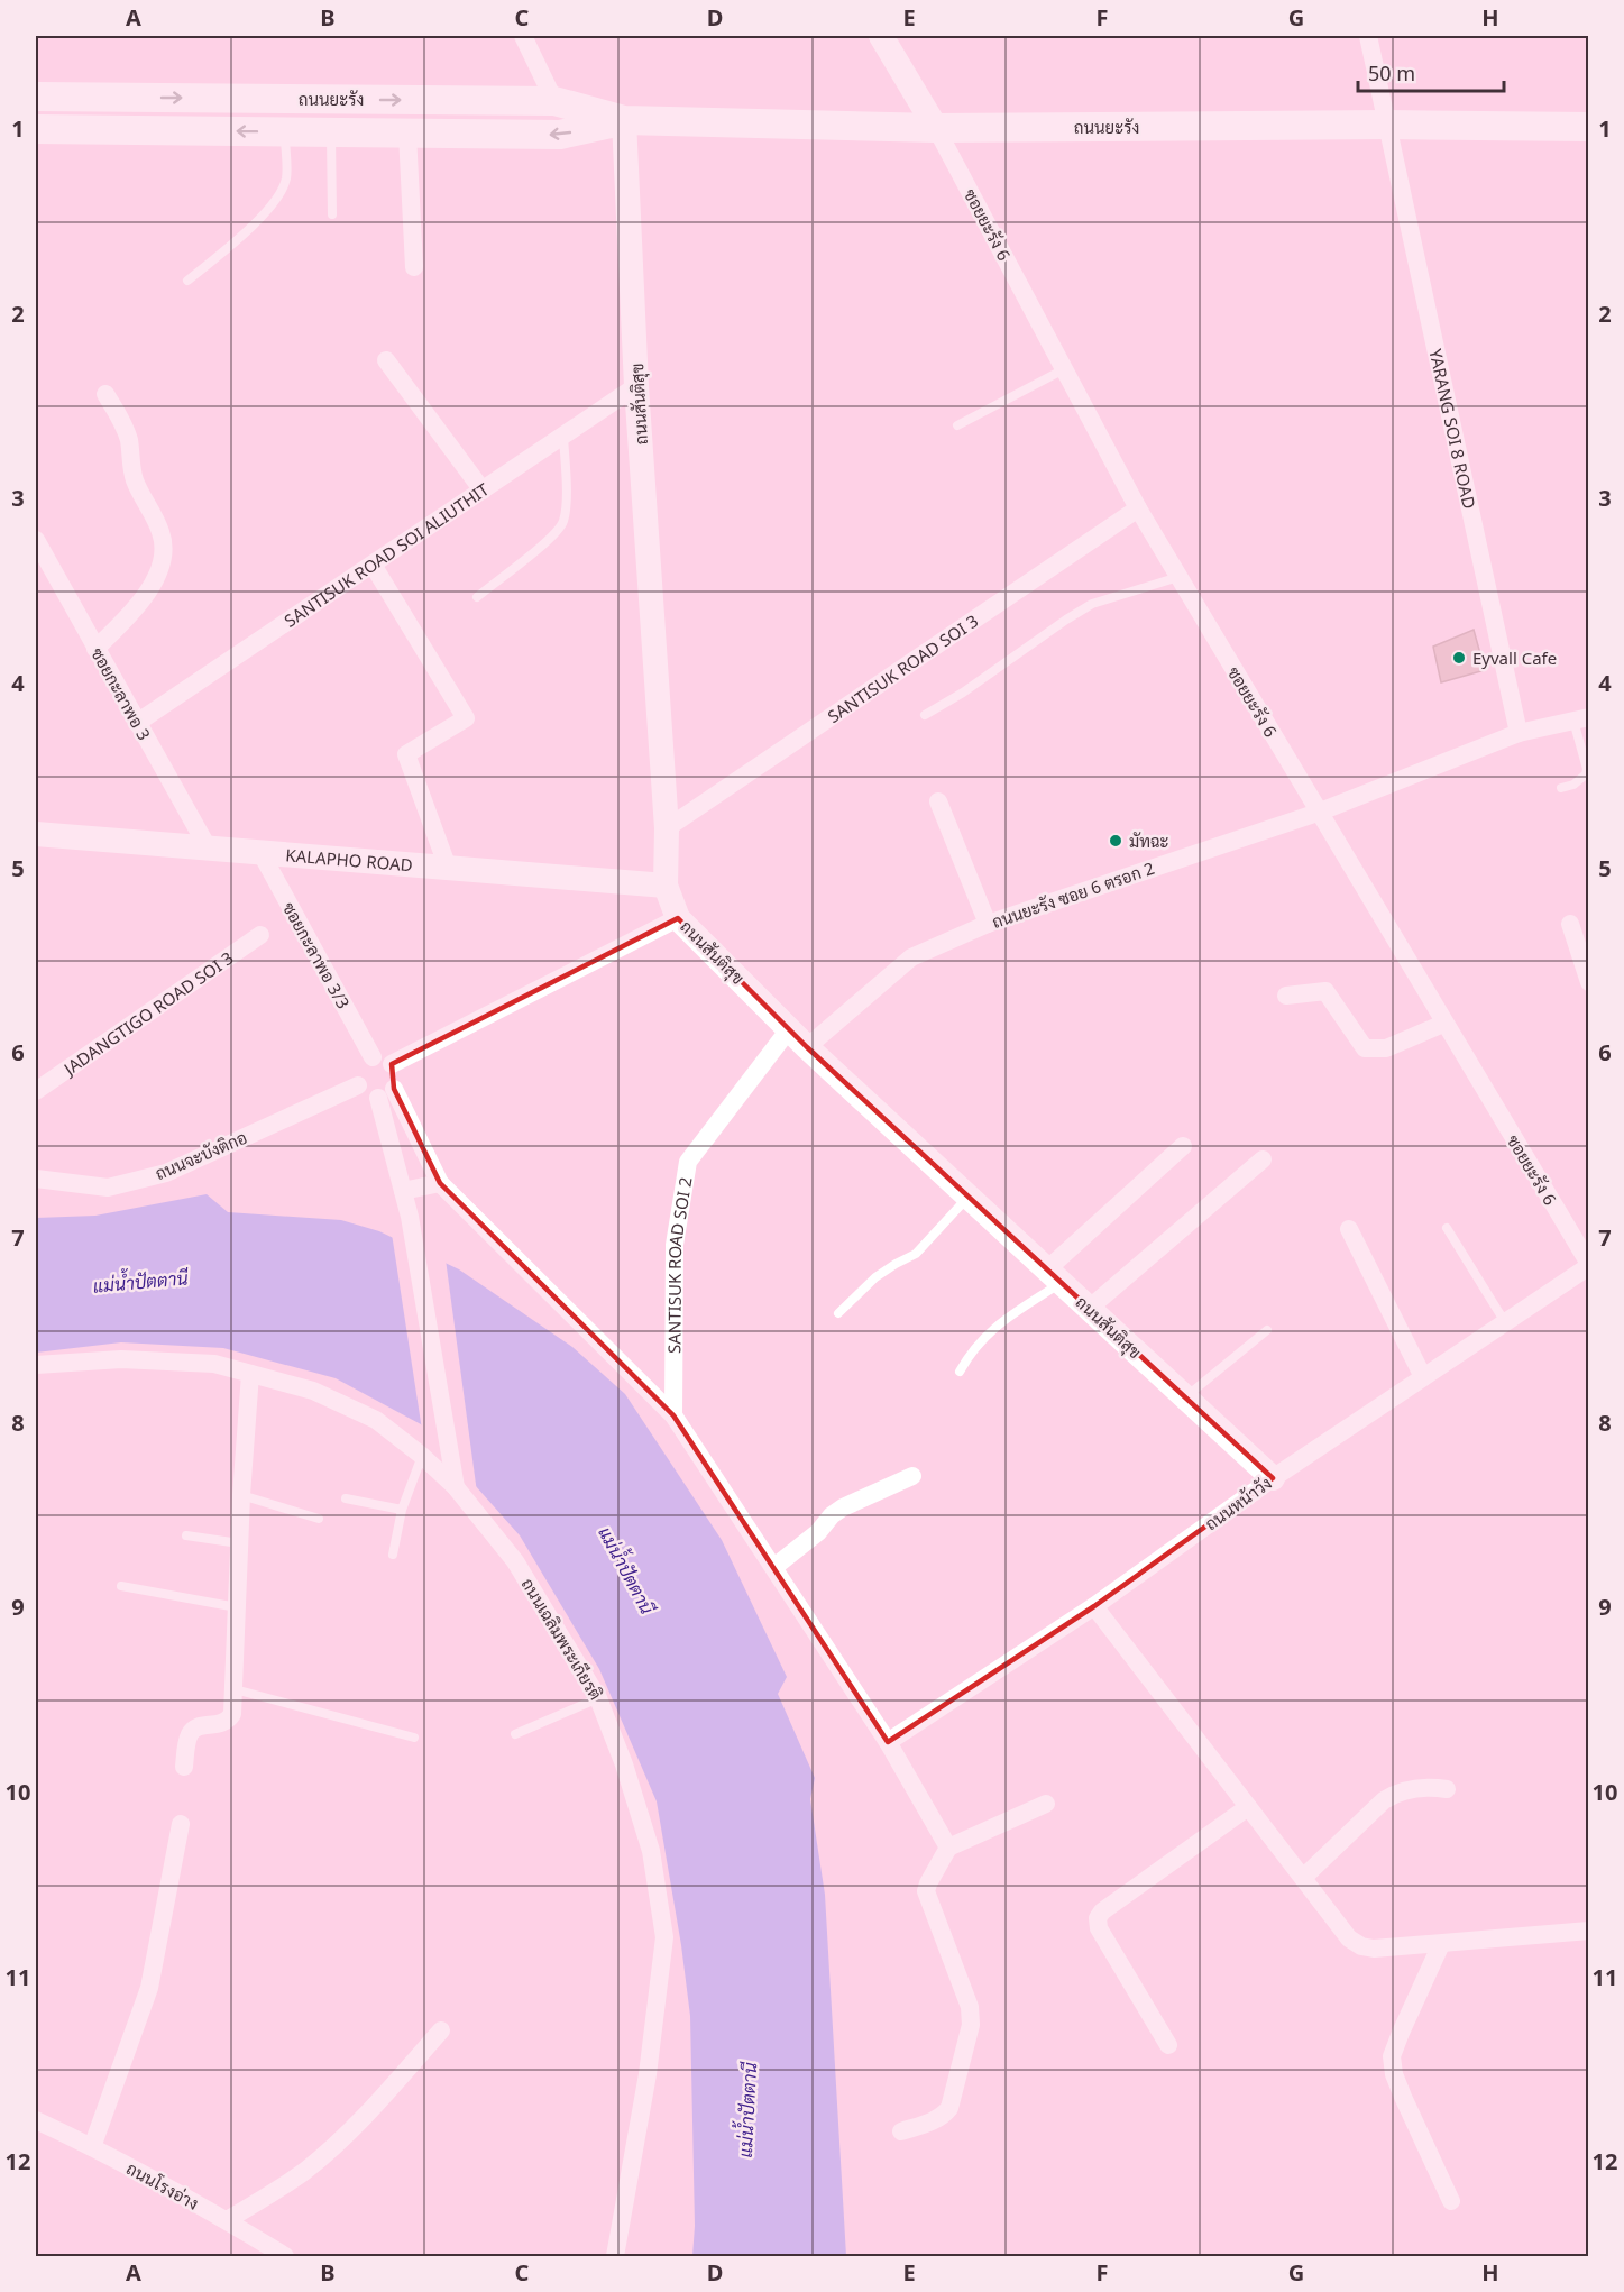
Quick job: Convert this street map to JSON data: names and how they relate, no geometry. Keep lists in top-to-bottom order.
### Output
{
  "streets": {
    "main road": ["ถนนยะรัง"],
    "street": [
      "ซอยยะรัง 6",
      "ถนนสันติสุข",
      "YARANG SOI 8 ROAD",
      "SANTISUK ROAD SOI ALIUTHIT",
      "SANTISUK ROAD SOI 3",
      "ซอยกะลาพอ 3",
      "KALAPHO ROAD",
      "ถนนยะรัง ซอย 6 ตรอก 2",
      "ซอยกะลาพอ 3/3",
      "JADANGTIGO ROAD SOI 3",
      "ถนนจะบังติกอ",
      "SANTISUK ROAD SOI 2",
      "ถนนหน้าวัง",
      "ถนนเฉลิมพระเกียรติ",
      "ถนนโรงอ่าง"
    ]
  },
  "crossings": [
    ["ถนนยะรัง", "ซอยยะรัง 6"],
    ["ถนนยะรัง", "ถนนสันติสุข"],
    ["ถนนยะรัง", "YARANG SOI 8 ROAD"],
    ["ซอยยะรัง 6", "SANTISUK ROAD SOI 3"],
    ["ซอยยะรัง 6", "ถนนยะรัง ซอย 6 ตรอก 2"],
    ["ซอยยะรัง 6", "ถนนหน้าวัง"],
    ["ถนนสันติสุข", "SANTISUK ROAD SOI ALIUTHIT"],
    ["ถนนสันติสุข", "SANTISUK ROAD SOI 3"],
    ["ถนนสันติสุข", "KALAPHO ROAD"],
    ["ถนนสันติสุข", "ถนนยะรัง ซอย 6 ตรอก 2"],
    ["ถนนสันติสุข", "SANTISUK ROAD SOI 2"],
    ["ถนนสันติสุข", "ถนนหน้าวัง"],
    ["YARANG SOI 8 ROAD", "ถนนยะรัง ซอย 6 ตรอก 2"],
    ["SANTISUK ROAD SOI ALIUTHIT", "ซอยกะลาพอ 3"],
    ["ซอยกะลาพอ 3", "KALAPHO ROAD"],
    ["KALAPHO ROAD", "ซอยกะลาพอ 3/3"],
    ["ถนนยะรัง ซอย 6 ตรอก 2", "SANTISUK ROAD SOI 2"],
    ["ซอยกะลาพอ 3/3", "ถนนจะบังติกอ"]
  ],
  "water": ["แม่น้ำปัตตานี"],
  "places": ["Eyvall Cafe", "มัทฉะ"],
  "scale_bar": "50 m",
  "grid": {
    "columns": [
      "A",
      "B",
      "C",
      "D",
      "E",
      "F",
      "G",
      "H"
    ],
    "rows": [
      "1",
      "2",
      "3",
      "4",
      "5",
      "6",
      "7",
      "8",
      "9",
      "10",
      "11",
      "12"
    ]
  }
}
